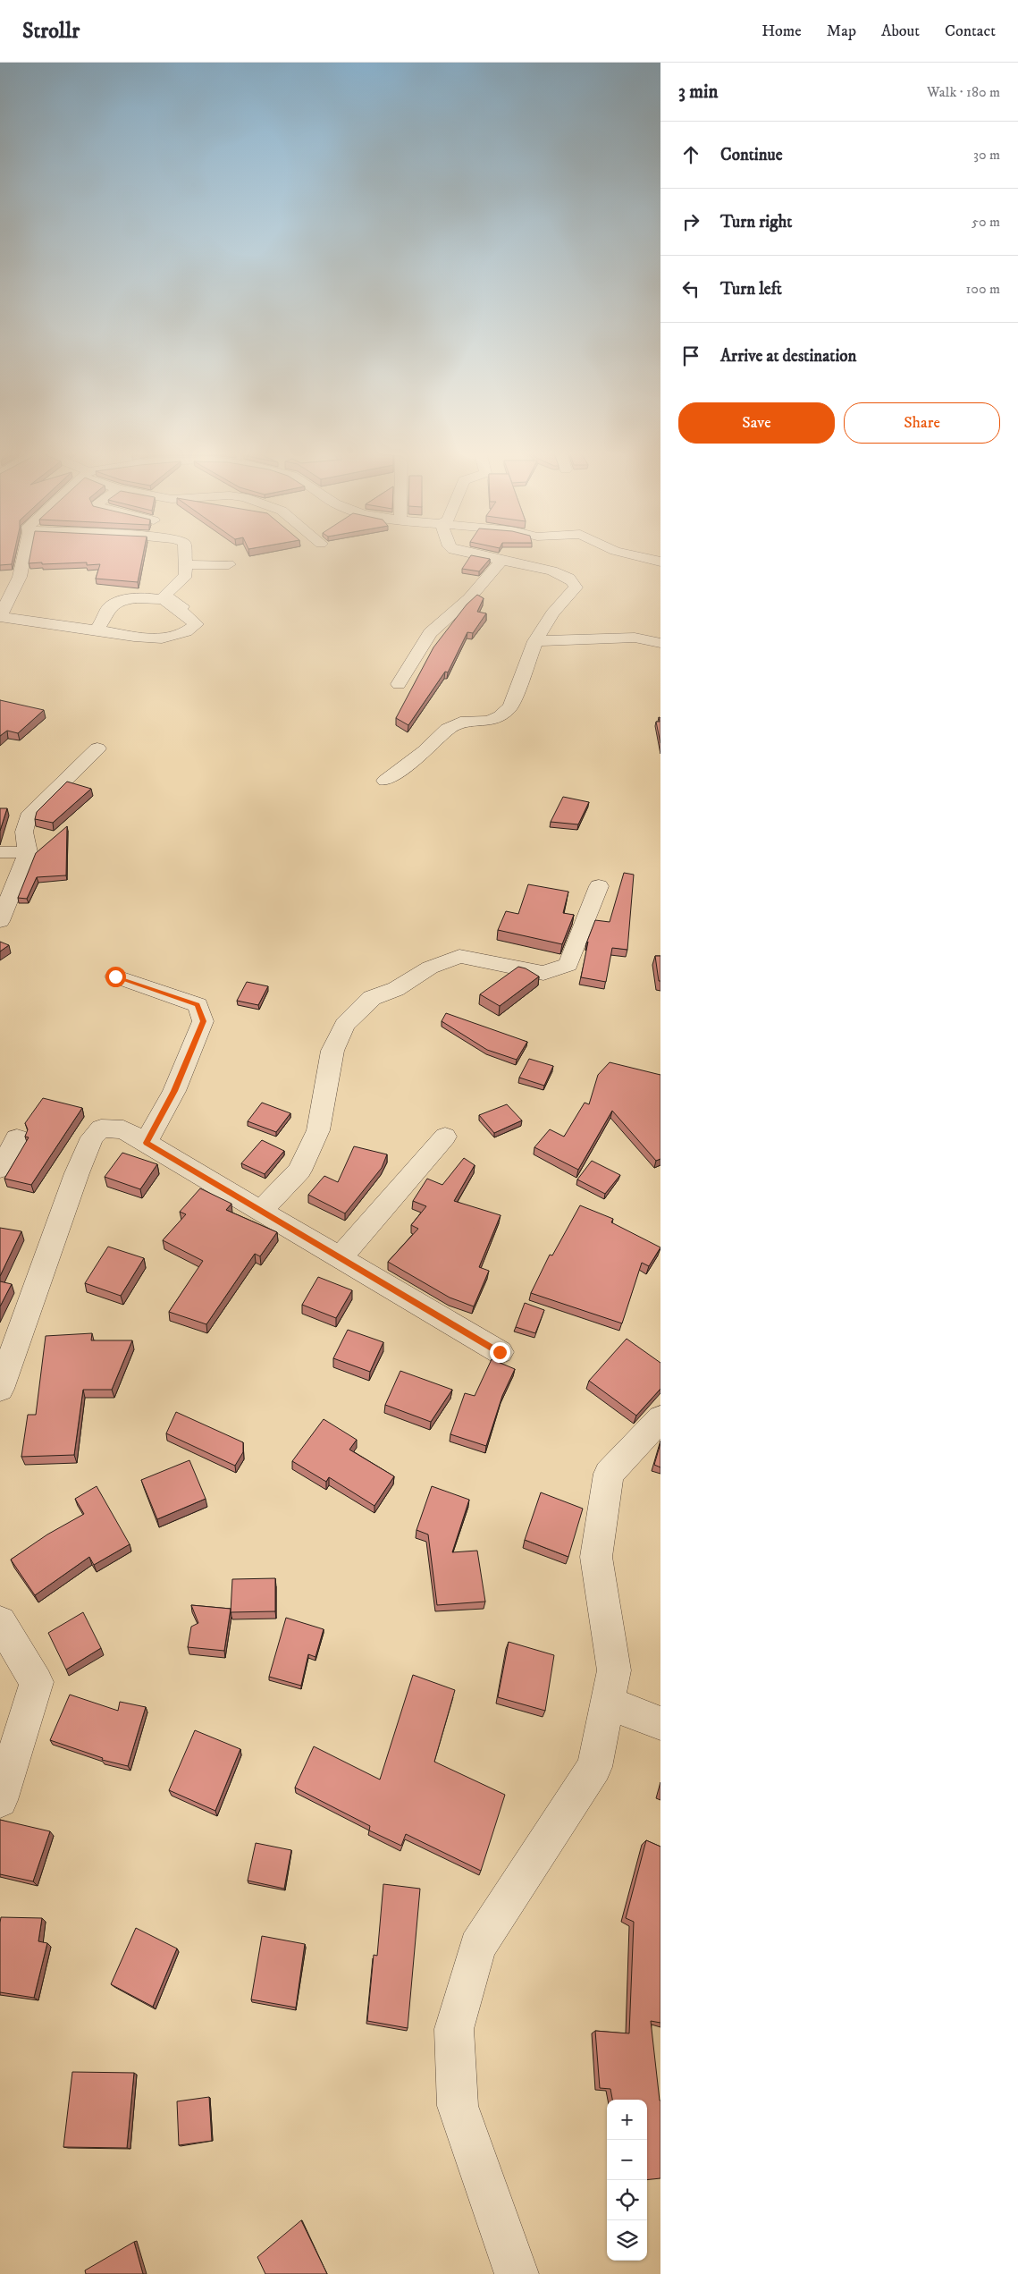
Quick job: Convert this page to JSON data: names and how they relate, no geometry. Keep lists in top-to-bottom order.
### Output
{
  "page": {
    "header": "Strollr",
    "nav": [
      "Home",
      "Map",
      "About",
      "Contact"
    ],
    "heading": ["3 min", "Walk · 180 m"],
    "list": [
      ["Continue", "30 m"],
      ["Turn right", "50 m"],
      ["Turn left", "100 m"],
      "Arrive at destination"
    ],
    "buttons": ["Save", "Share"],
    "map_buttons": ["+", "−"]
  }
}
